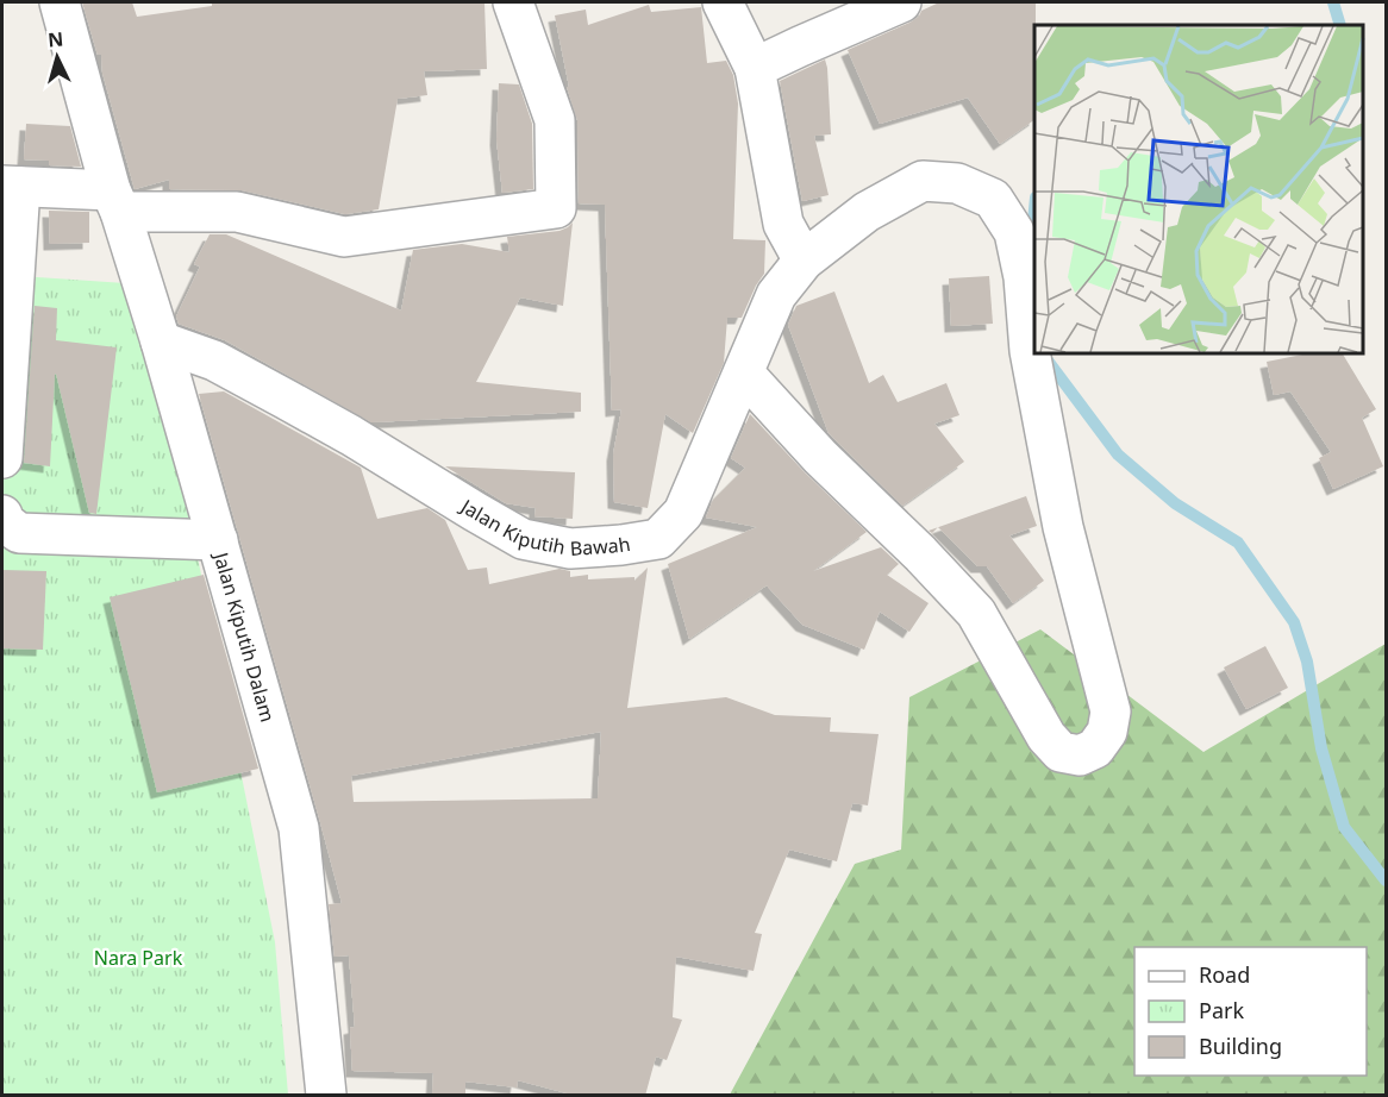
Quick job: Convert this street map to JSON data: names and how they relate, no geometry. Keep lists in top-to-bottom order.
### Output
{
  "streets": {
    "street": ["Jalan Kiputih Bawah", "Jalan Kiputih Dalam"]
  },
  "crossings": [
    ["Jalan Kiputih Bawah", "Jalan Kiputih Dalam"]
  ],
  "parks": ["Nara Park"],
  "legend": ["Road", "Park", "Building"],
  "north": "top"
}
